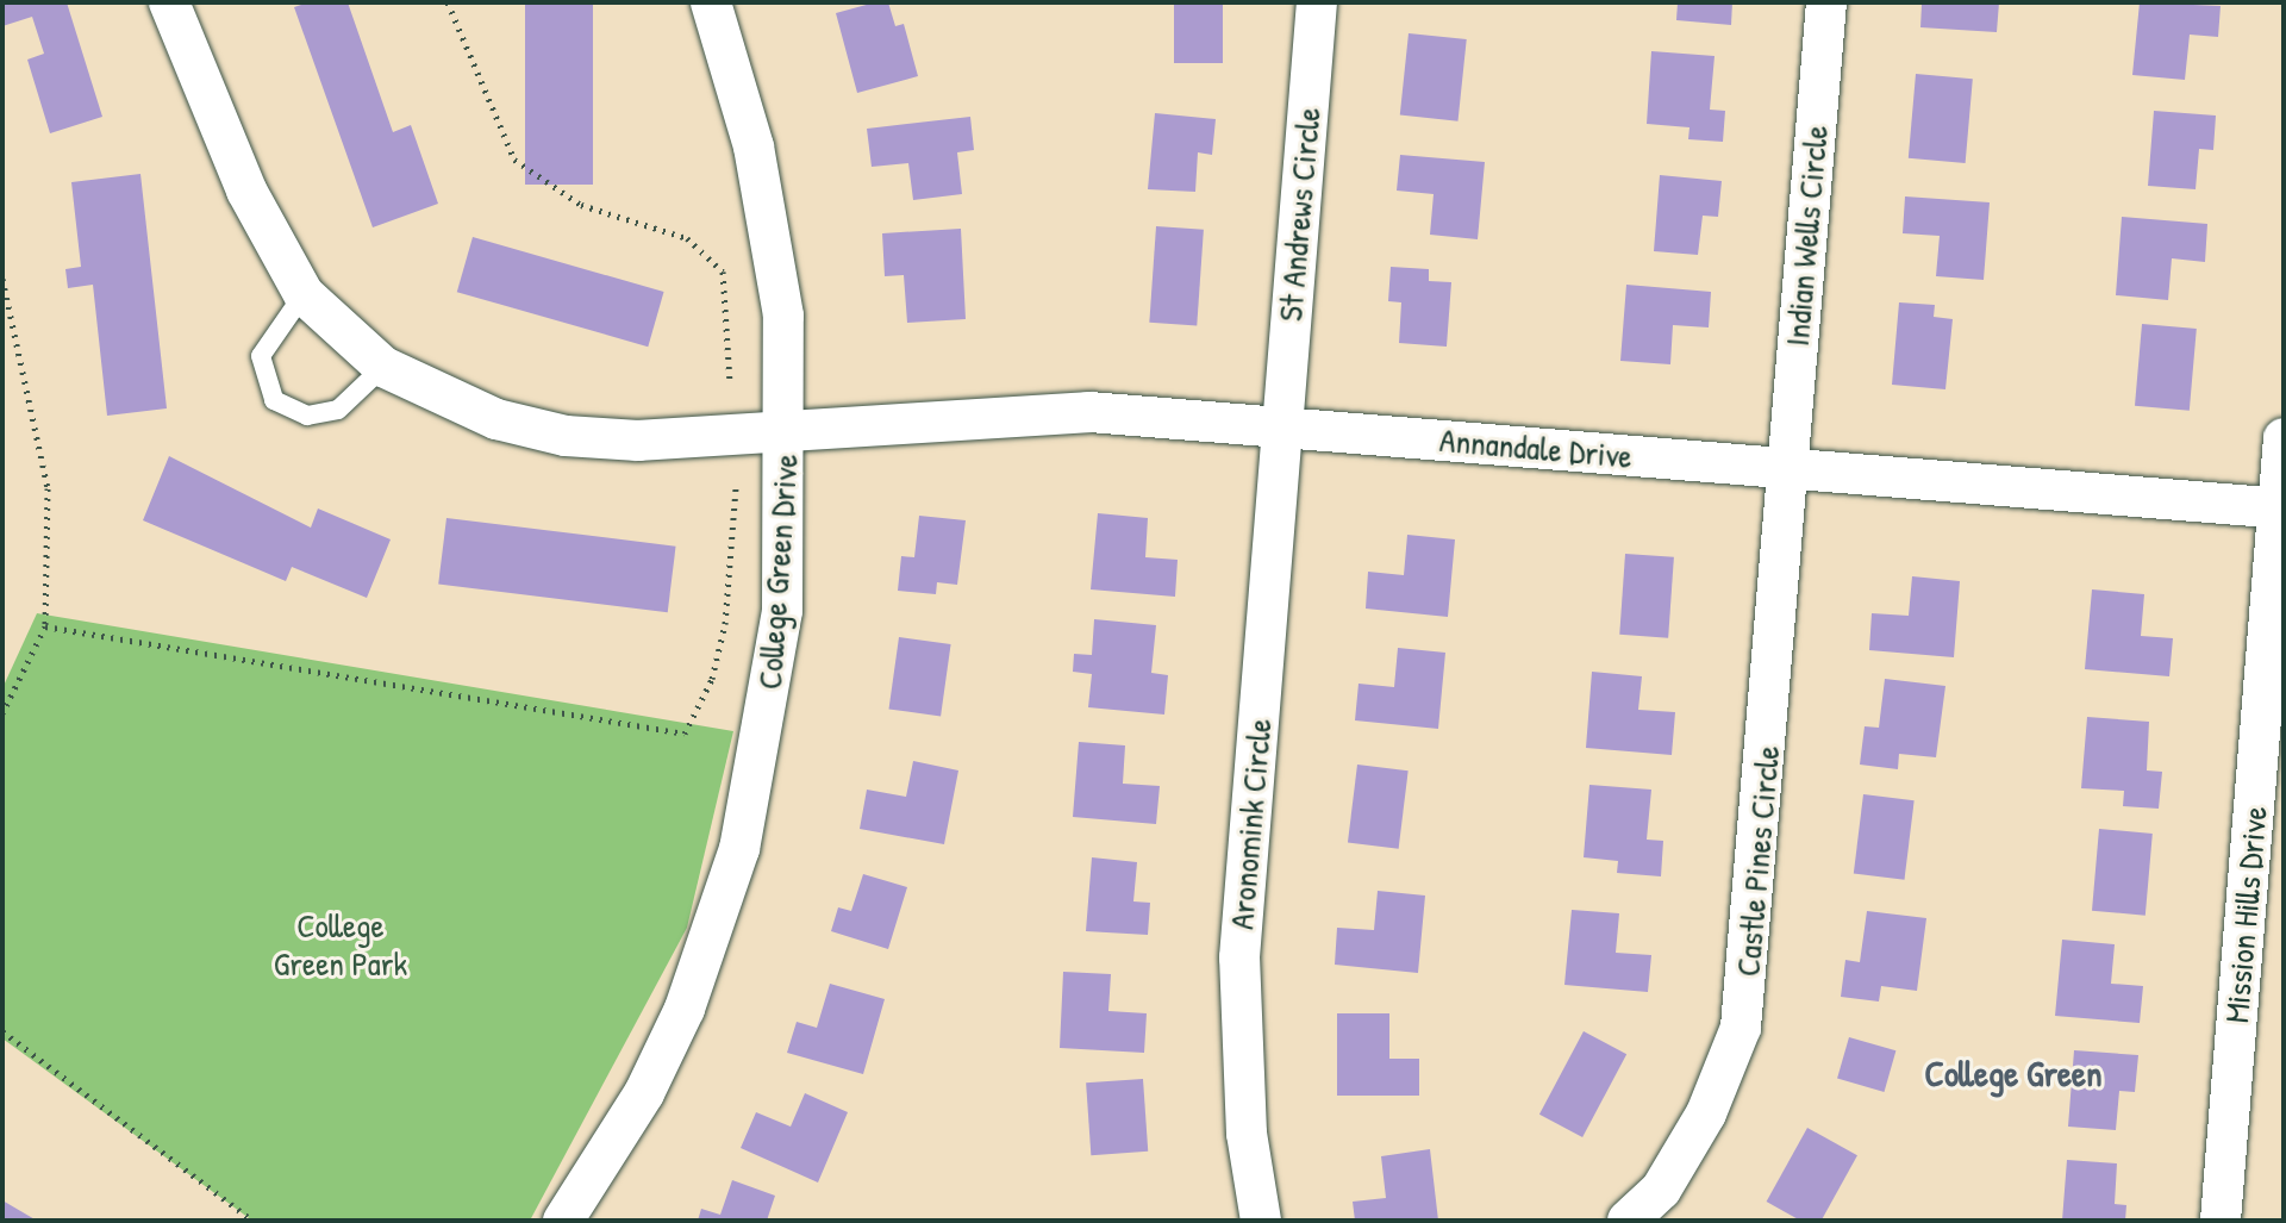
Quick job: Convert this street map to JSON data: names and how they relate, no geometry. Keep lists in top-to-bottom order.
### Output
{
  "streets": {
    "street": [
      "St Andrews Circle",
      "Indian Wells Circle",
      "Annandale Drive",
      "College Green Drive",
      "Aronomink Circle",
      "Castle Pines Circle",
      "Mission Hills Drive"
    ]
  },
  "crossings": [
    ["St Andrews Circle", "Annandale Drive"],
    ["St Andrews Circle", "Aronomink Circle"],
    ["Indian Wells Circle", "Annandale Drive"],
    ["Indian Wells Circle", "Castle Pines Circle"],
    ["Annandale Drive", "College Green Drive"],
    ["Annandale Drive", "Aronomink Circle"],
    ["Annandale Drive", "Castle Pines Circle"],
    ["Annandale Drive", "Mission Hills Drive"]
  ],
  "districts": ["College Green"],
  "parks": ["College Green Park"]
}
